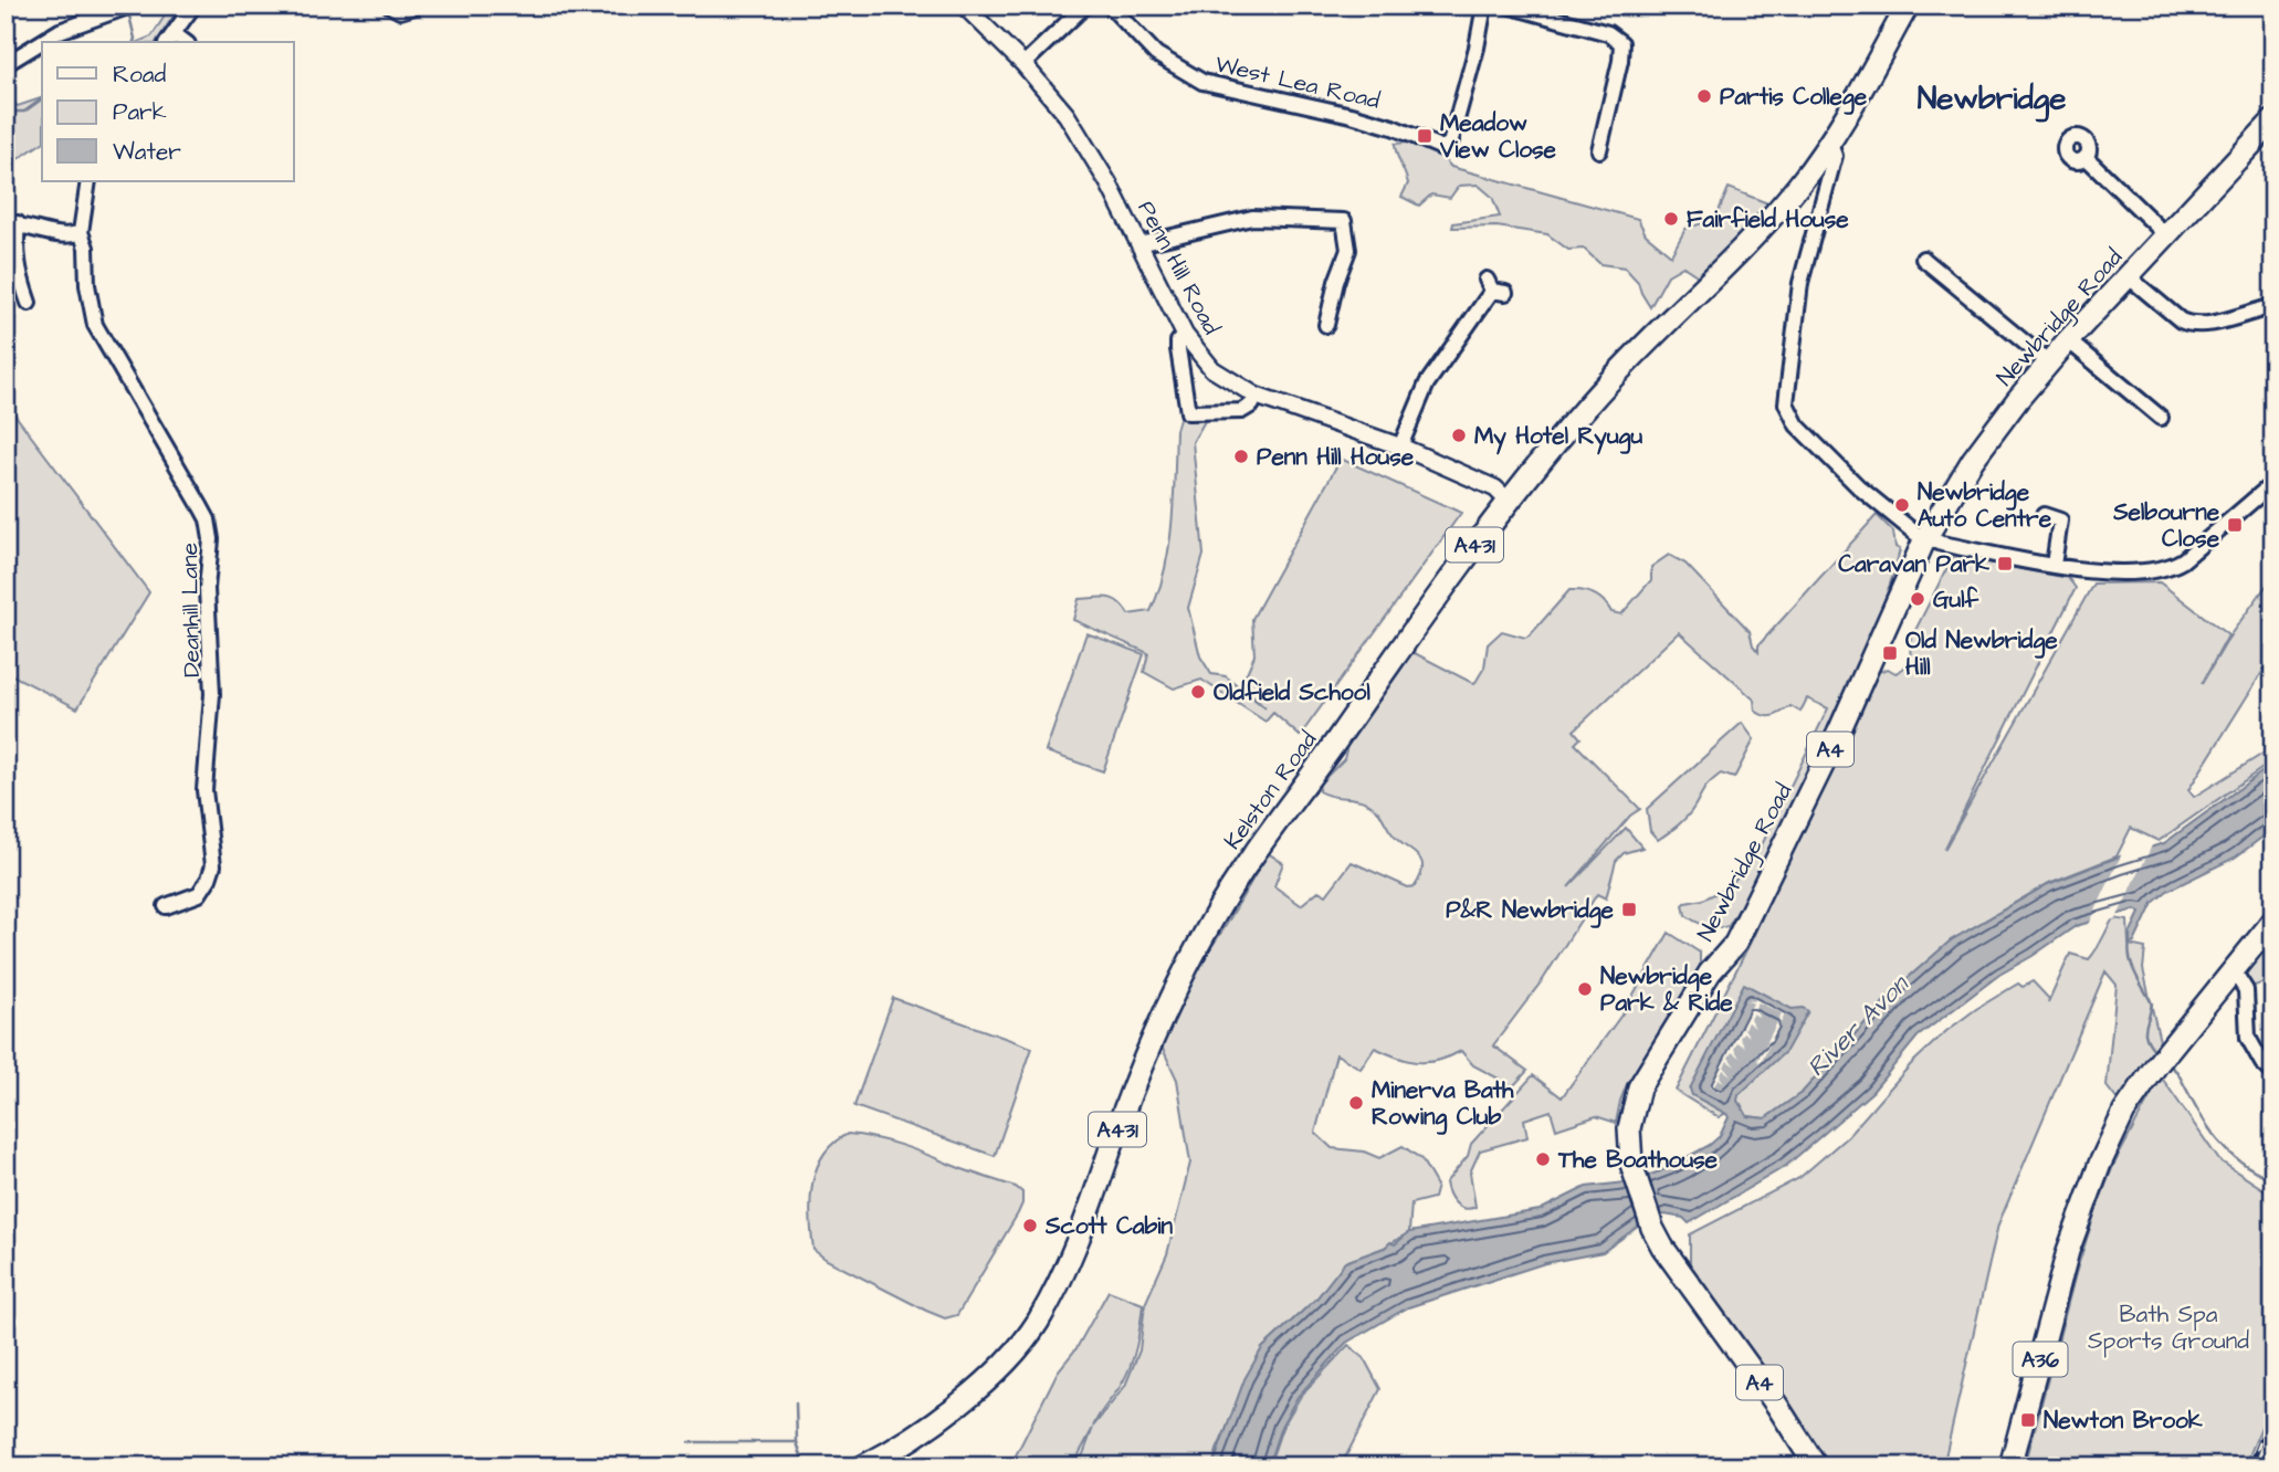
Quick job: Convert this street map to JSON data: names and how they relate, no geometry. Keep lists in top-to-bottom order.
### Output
{
  "streets": {
    "main road": [
      "Newbridge Road",
      "A431",
      "A4",
      "Kelston Road",
      "A36"
    ],
    "street": ["West Lea Road", "Penn Hill Road", "Deanhill Lane"]
  },
  "crossings": [
    ["Penn Hill Road", "Kelston Road"],
    ["A431", "Kelston Road"]
  ],
  "districts": ["Newbridge"],
  "water": ["River Avon"],
  "parks": ["Bath Spa Sports Ground"],
  "places": {
    "other": [
      "Partis College",
      "Fairfield House",
      "My Hotel Ryugu",
      "Penn Hill House",
      "Newbridge Auto Centre",
      "Gulf",
      "Oldfield School",
      "Newbridge Park & Ride",
      "Minerva Bath Rowing Club",
      "The Boathouse",
      "Scott Cabin"
    ],
    "transit": [
      "Meadow View Close",
      "Selbourne Close",
      "Caravan Park",
      "Old Newbridge Hill",
      "P&R Newbridge",
      "Newton Brook"
    ]
  },
  "legend": ["Road", "Park", "Water"]
}
